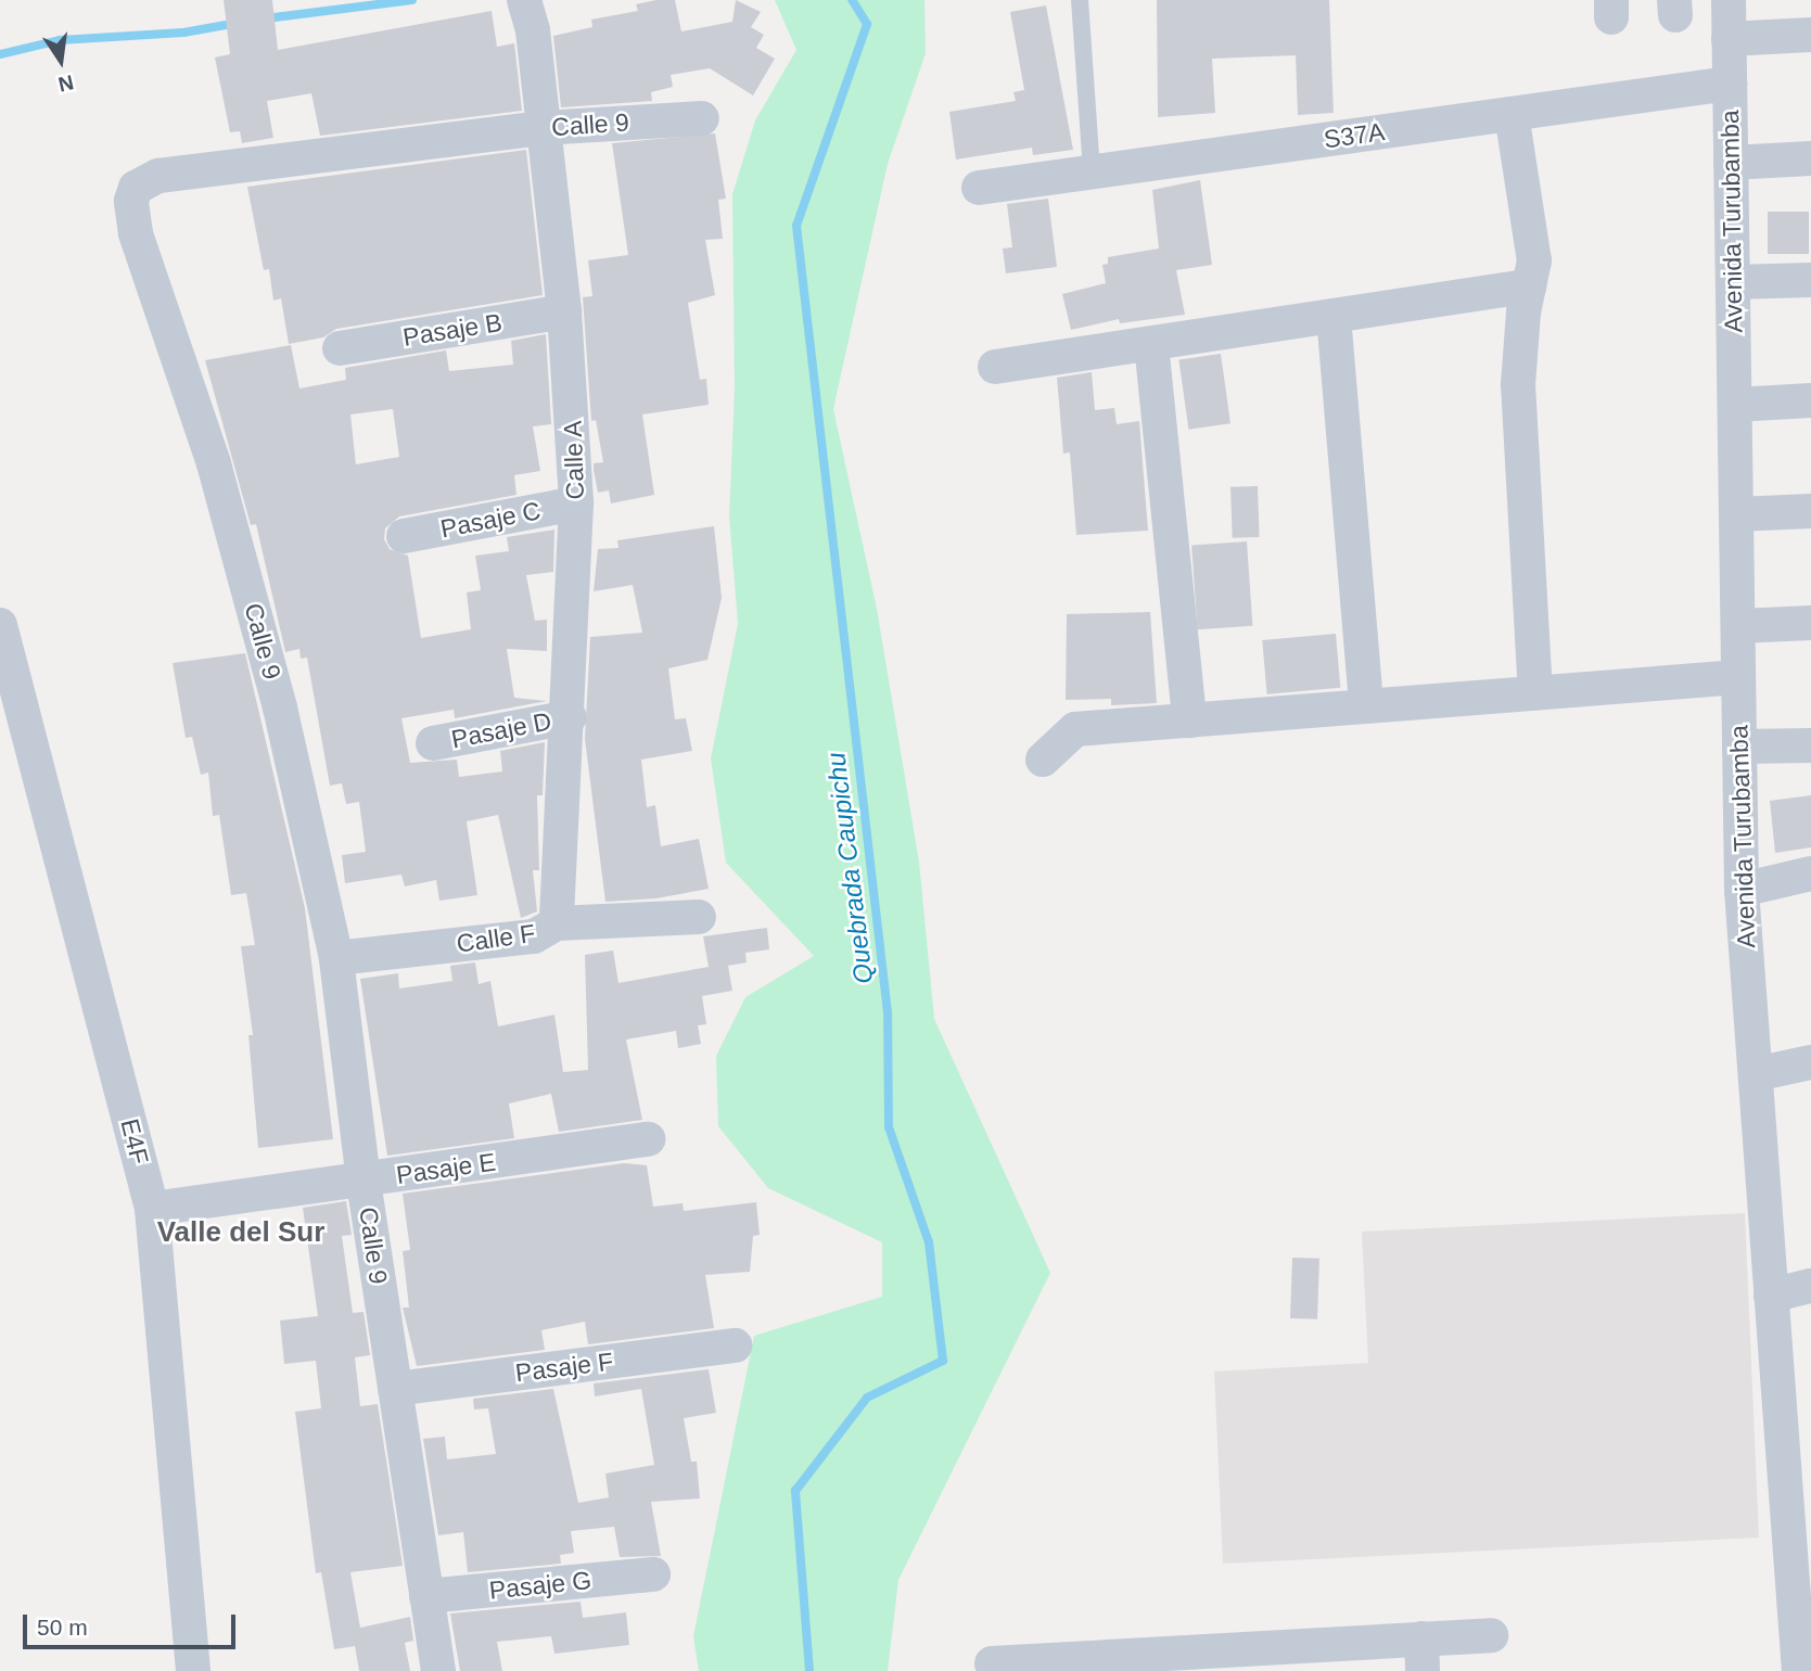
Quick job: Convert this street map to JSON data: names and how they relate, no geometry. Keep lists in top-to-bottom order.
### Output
{
  "streets": {
    "street": [
      "Calle 9",
      "S37A",
      "Avenida Turubamba",
      "Pasaje B",
      "Calle A",
      "Pasaje C",
      "Pasaje D",
      "Calle F",
      "E4F",
      "Pasaje E",
      "Pasaje F",
      "Pasaje G"
    ]
  },
  "crossings": [
    ["Calle 9", "Calle A"],
    ["Calle 9", "Calle F"],
    ["Calle 9", "Pasaje E"],
    ["Calle 9", "Pasaje F"],
    ["Calle 9", "Pasaje G"],
    ["S37A", "Avenida Turubamba"],
    ["Pasaje B", "Calle A"],
    ["Calle A", "Pasaje C"],
    ["Calle A", "Pasaje D"],
    ["Calle A", "Calle F"],
    ["E4F", "Pasaje E"]
  ],
  "districts": ["Valle del Sur"],
  "water": ["Quebrada Caupichu"],
  "scale_bar": "50 m",
  "north": "bottom"
}
